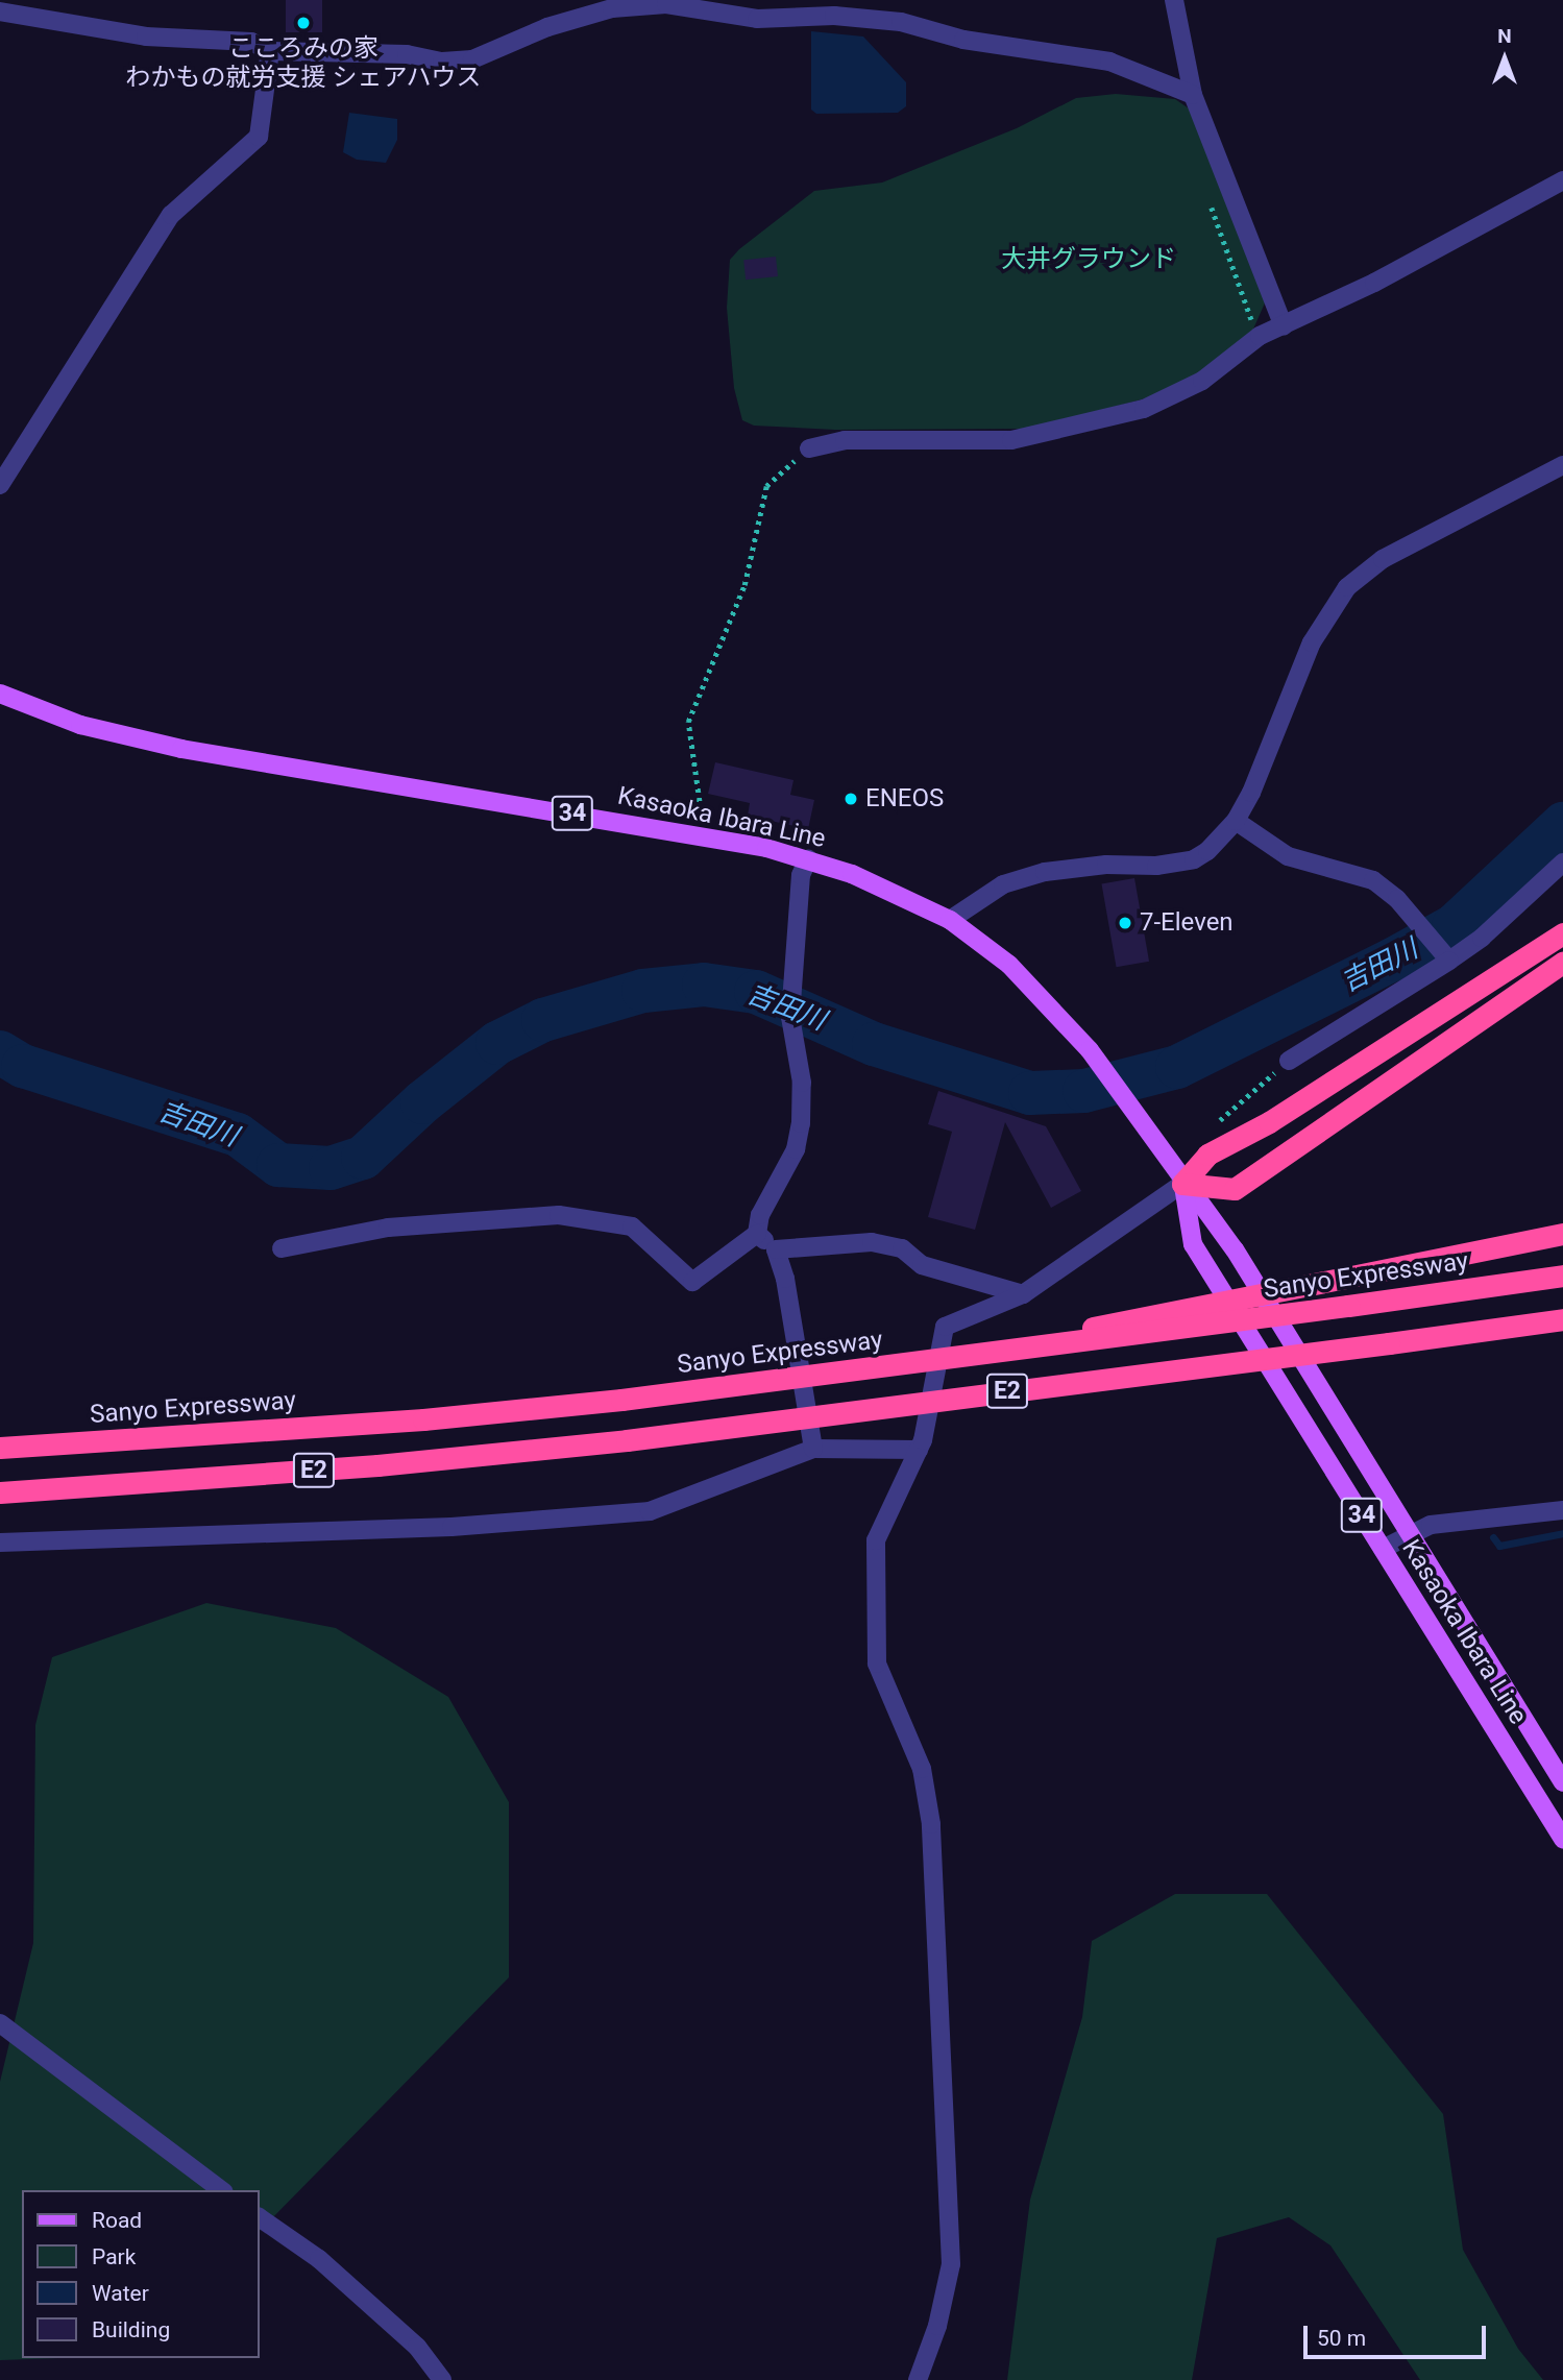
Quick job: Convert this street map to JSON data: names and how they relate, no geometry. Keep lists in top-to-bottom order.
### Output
{
  "streets": {
    "highway": ["Sanyo Expressway", "E2"],
    "main road": ["34", "Kasaoka Ibara Line"]
  },
  "water": ["吉田川"],
  "parks": ["大井グラウンド"],
  "places": ["こころみの家 わかもの就労支援 シェアハウス", "ENEOS", "7-Eleven"],
  "legend": [
    "Road",
    "Park",
    "Water",
    "Building"
  ],
  "scale_bar": "50 m",
  "north": "top"
}
